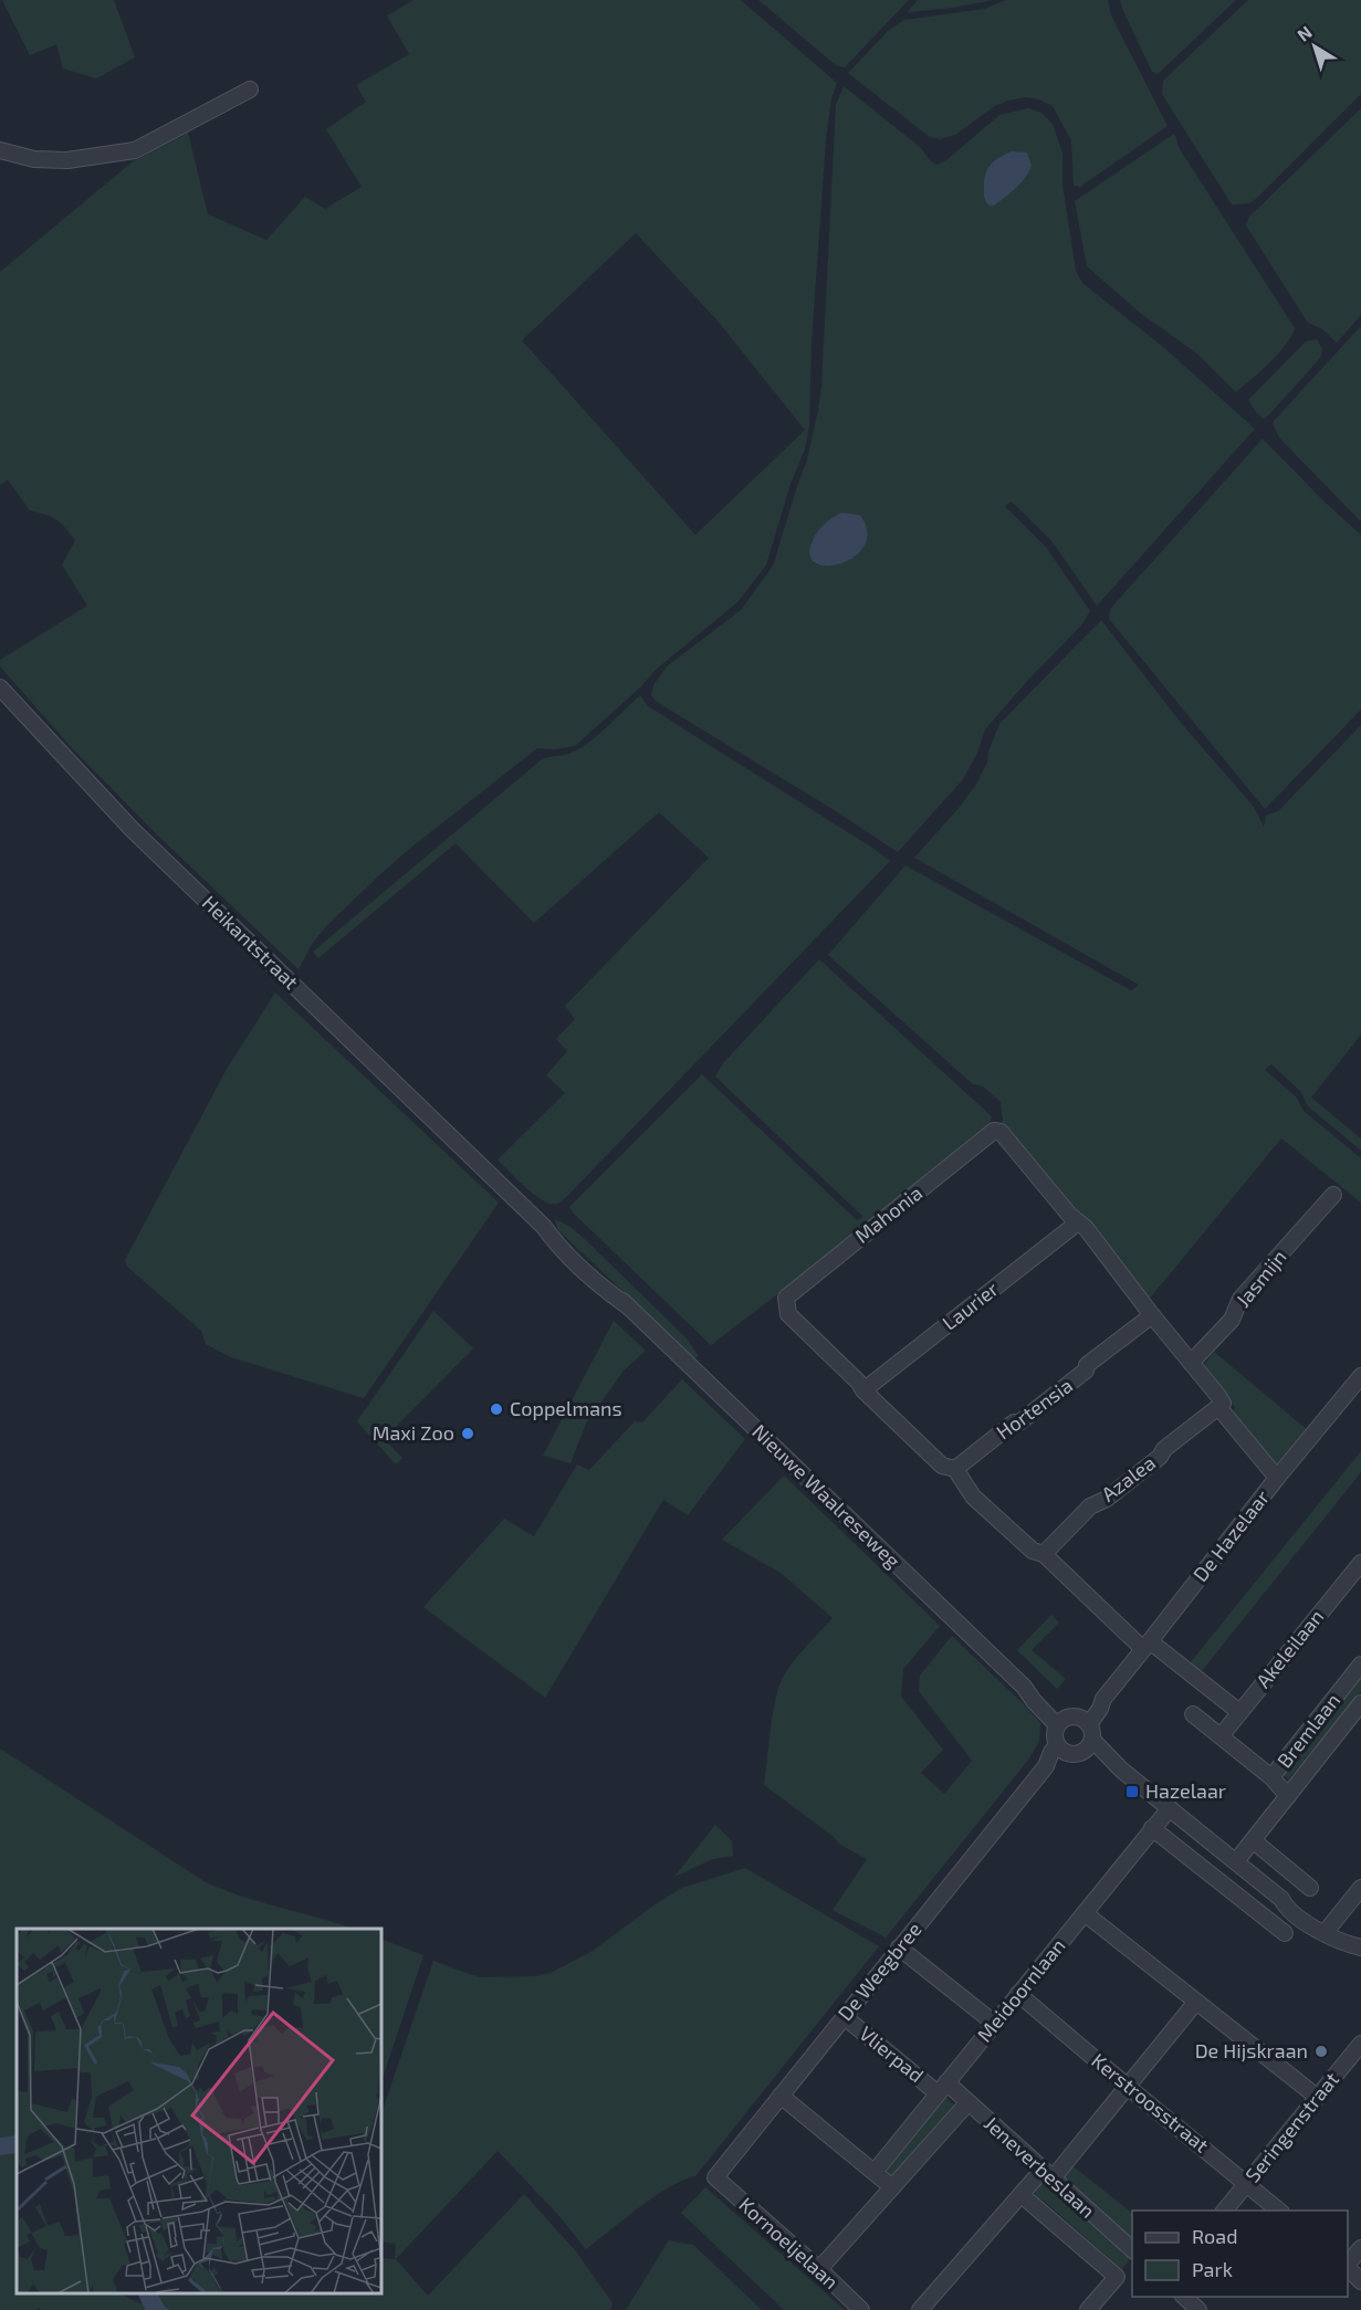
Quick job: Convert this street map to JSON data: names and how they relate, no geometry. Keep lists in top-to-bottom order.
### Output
{
  "streets": {
    "street": [
      "Heikantstraat",
      "Mahonia",
      "Jasmijn",
      "Laurier",
      "Hortensia",
      "Azalea",
      "Nieuwe Waalreseweg",
      "De Hazelaar",
      "Akeleilaan",
      "Bremlaan",
      "De Weegbree",
      "Meidoornlaan",
      "Vlierpad",
      "Kerstroosstraat",
      "Seringenstraat",
      "Jeneverbeslaan",
      "Kornoeljelaan"
    ]
  },
  "crossings": [
    ["Heikantstraat", "Nieuwe Waalreseweg"],
    ["Mahonia", "Laurier"],
    ["Mahonia", "Hortensia"],
    ["Nieuwe Waalreseweg", "De Hazelaar"],
    ["Nieuwe Waalreseweg", "De Weegbree"],
    ["De Hazelaar", "De Weegbree"],
    ["De Weegbree", "Vlierpad"],
    ["De Weegbree", "Kornoeljelaan"],
    ["Meidoornlaan", "Vlierpad"],
    ["Meidoornlaan", "Kerstroosstraat"],
    ["Meidoornlaan", "Jeneverbeslaan"],
    ["Vlierpad", "Jeneverbeslaan"],
    ["Kerstroosstraat", "Seringenstraat"]
  ],
  "places": {
    "other": ["Coppelmans", "Maxi Zoo", "De Hijskraan"],
    "transit": ["Hazelaar"]
  },
  "legend": ["Road", "Park"],
  "north": "top left"
}
